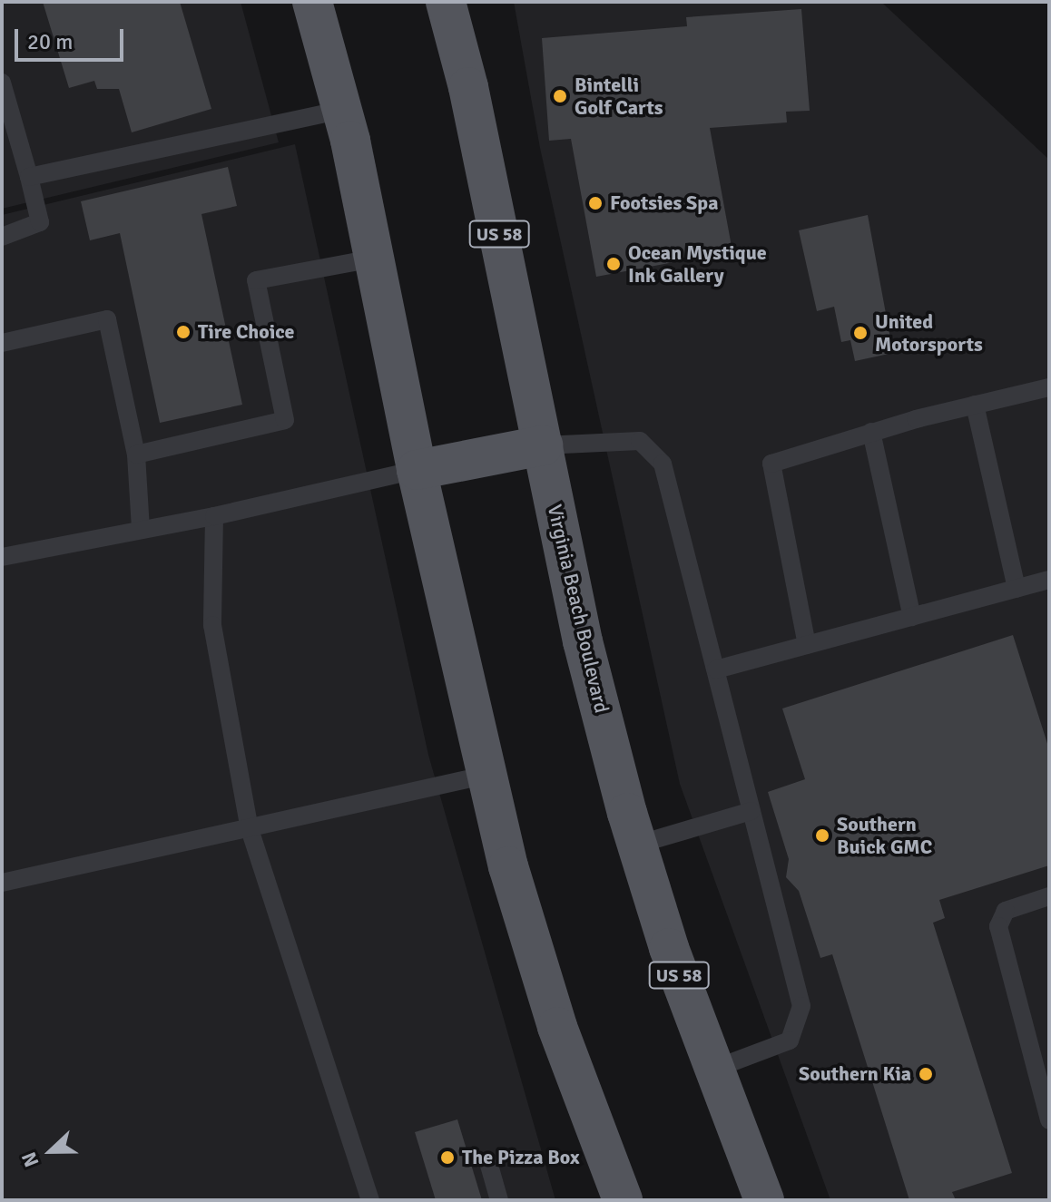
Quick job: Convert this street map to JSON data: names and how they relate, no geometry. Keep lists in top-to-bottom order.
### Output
{
  "streets": {
    "main road": ["US 58", "Virginia Beach Boulevard"]
  },
  "places": [
    "Bintelli Golf Carts",
    "Footsies Spa",
    "Ocean Mystique Ink Gallery",
    "Tire Choice",
    "United Motorsports",
    "Southern Buick GMC",
    "Southern Kia",
    "The Pizza Box"
  ],
  "scale_bar": "20 m",
  "north": "left"
}
